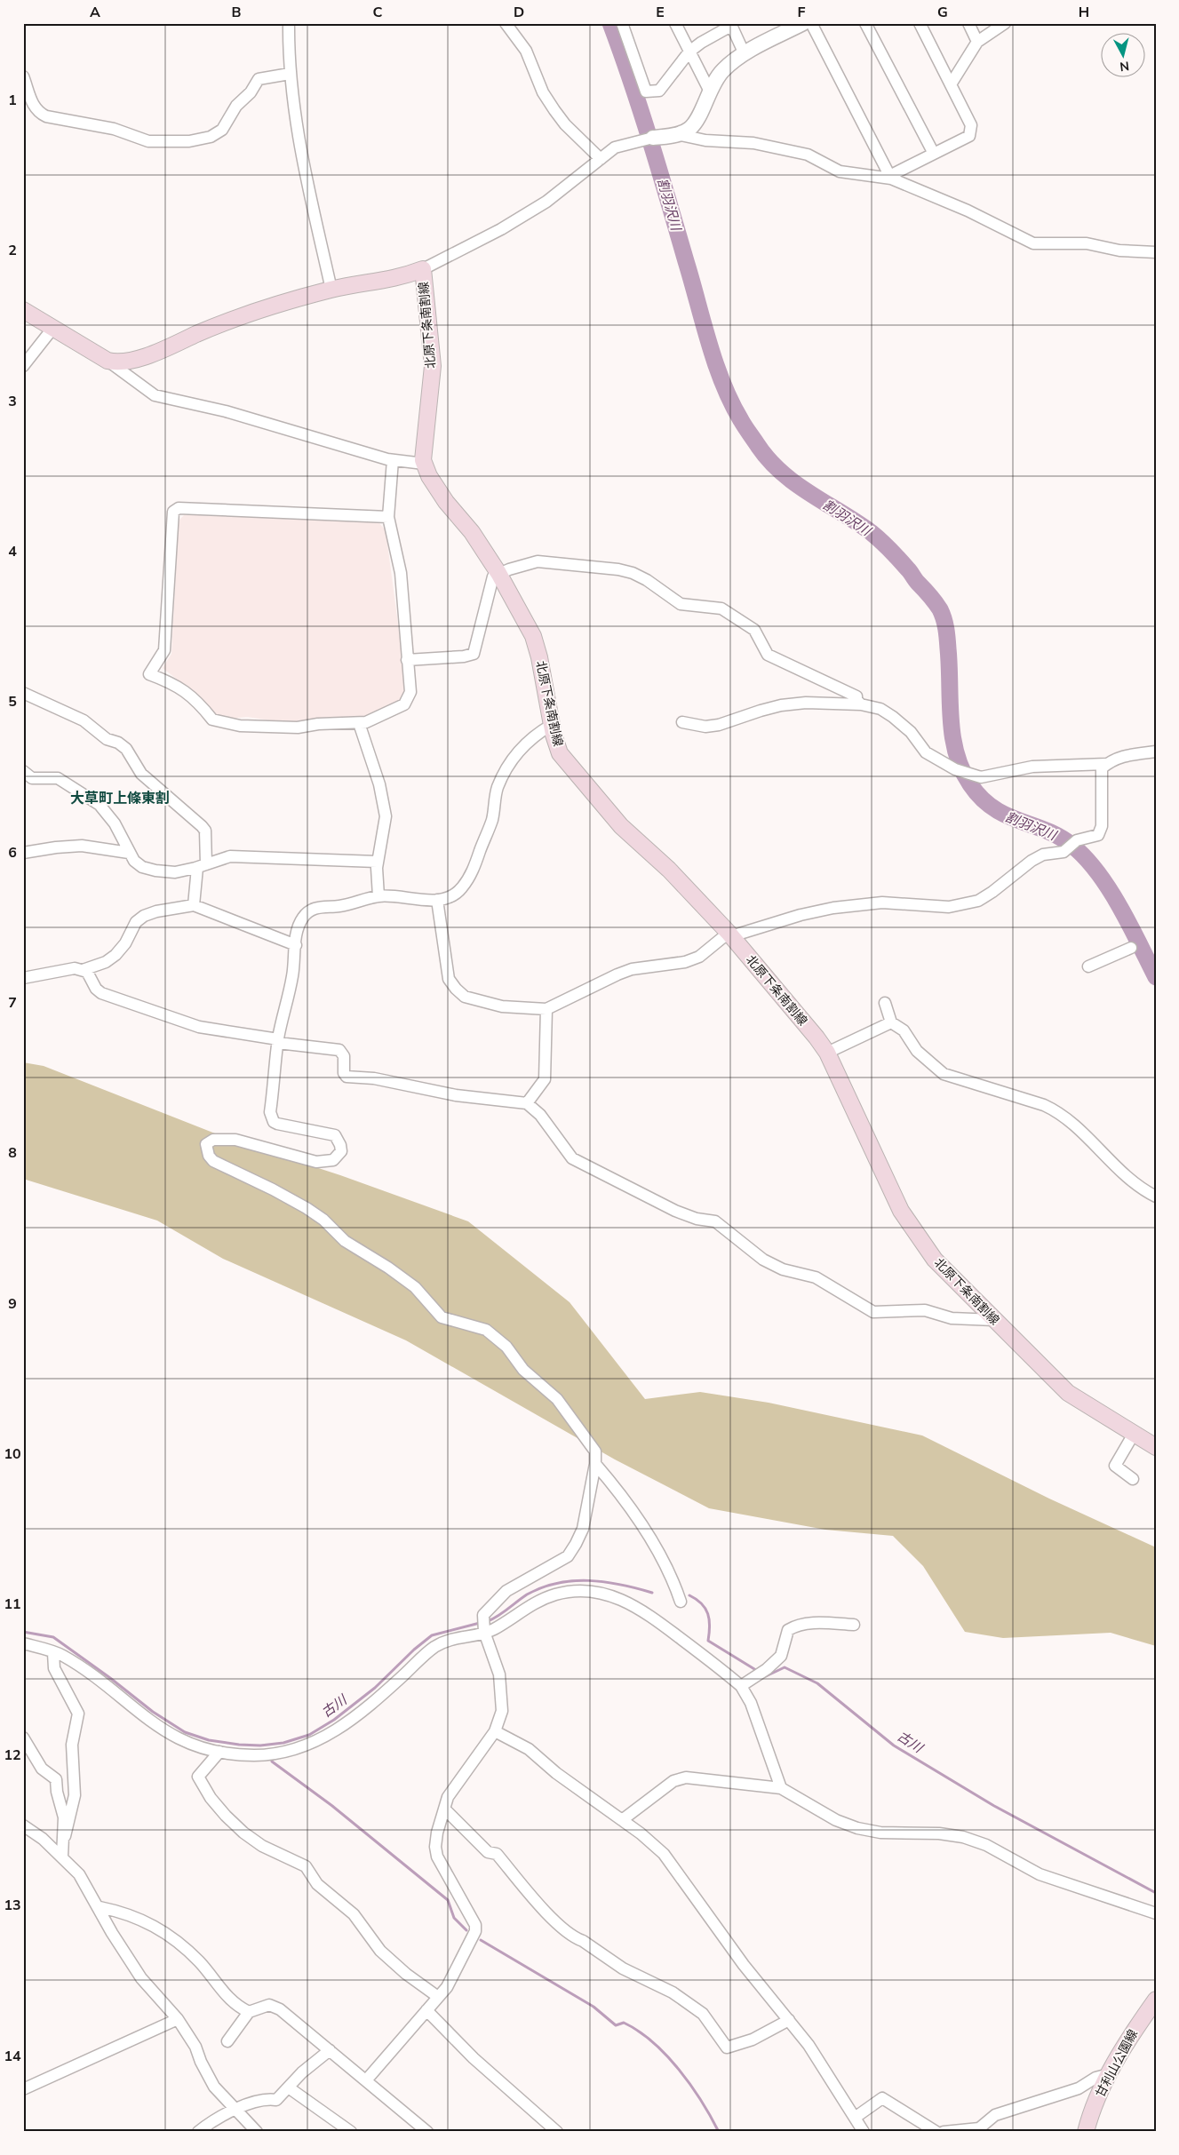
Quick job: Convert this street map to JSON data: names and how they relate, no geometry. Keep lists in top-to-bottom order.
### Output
{
  "streets": {
    "main road": ["北原下条南割線", "甘利山公園線"]
  },
  "districts": ["大草町上條東割"],
  "water": ["割羽沢川", "古川"],
  "north": "bottom",
  "grid": {
    "columns": [
      "A",
      "B",
      "C",
      "D",
      "E",
      "F",
      "G",
      "H"
    ],
    "rows": [
      "1",
      "2",
      "3",
      "4",
      "5",
      "6",
      "7",
      "8",
      "9",
      "10",
      "11",
      "12",
      "13",
      "14"
    ]
  }
}
